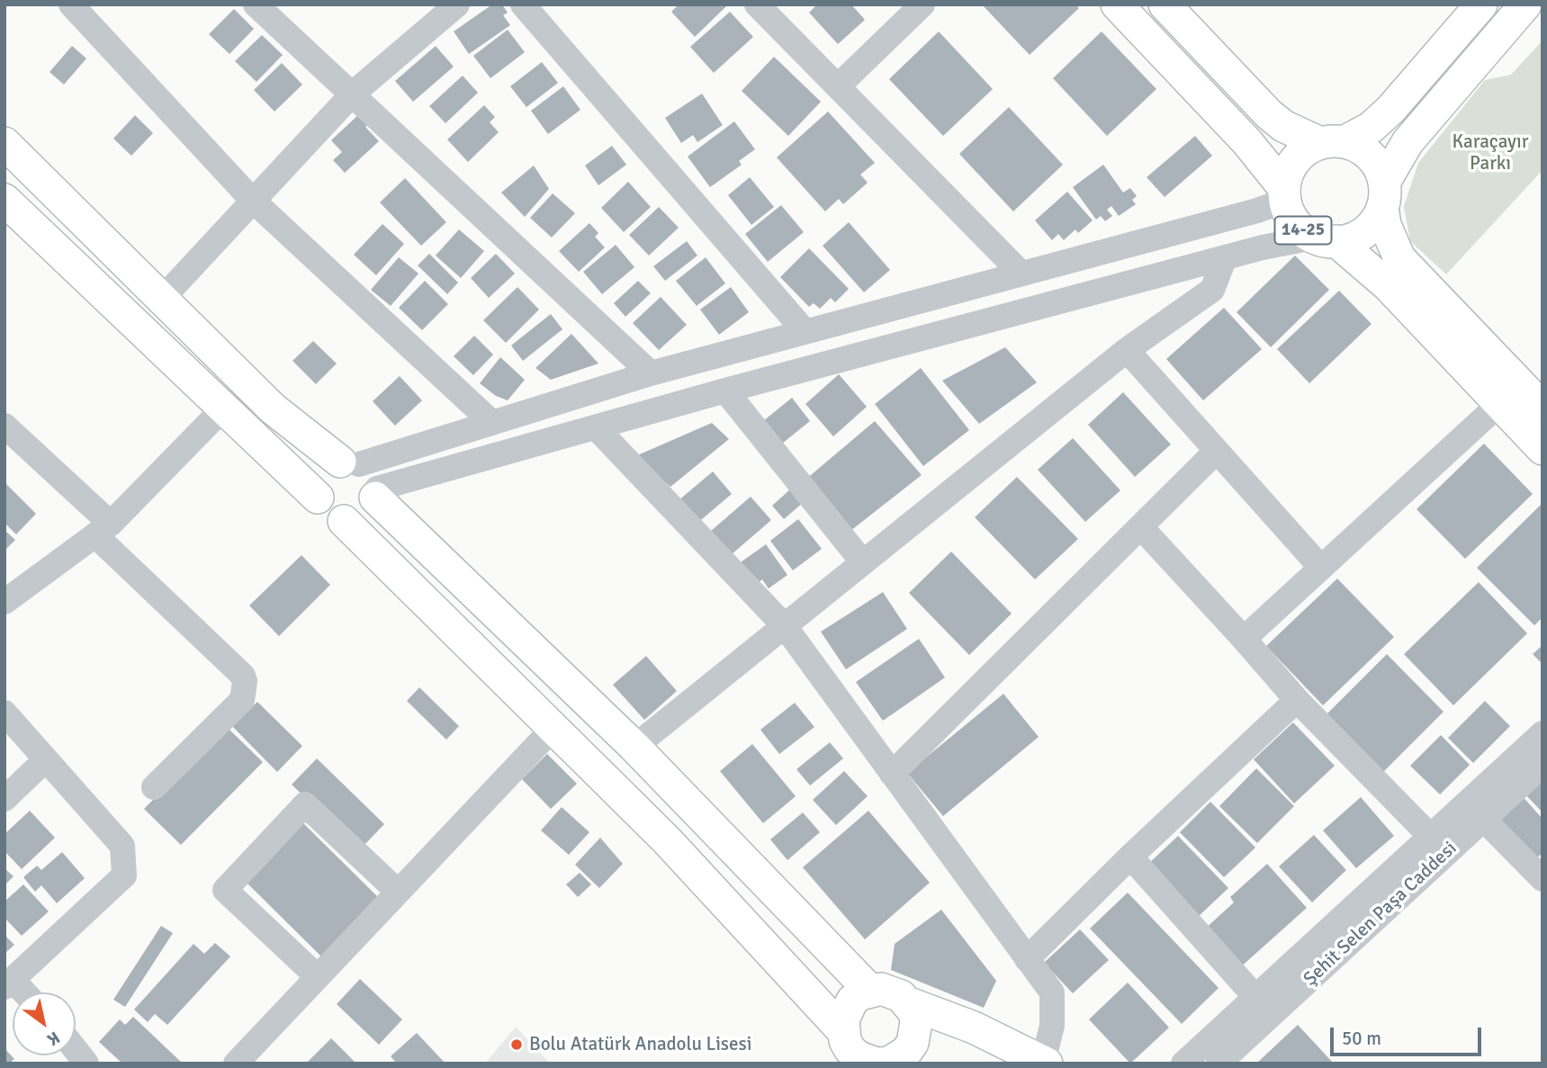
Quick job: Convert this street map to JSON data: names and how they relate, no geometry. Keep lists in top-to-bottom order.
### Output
{
  "streets": {
    "main road": ["14-25"],
    "street": ["Şehit Selen Paşa Caddesi"]
  },
  "parks": ["Karaçayır Parkı"],
  "places": ["Bolu Atatürk Anadolu Lisesi"],
  "scale_bar": "50 m",
  "north": "bottom right"
}
